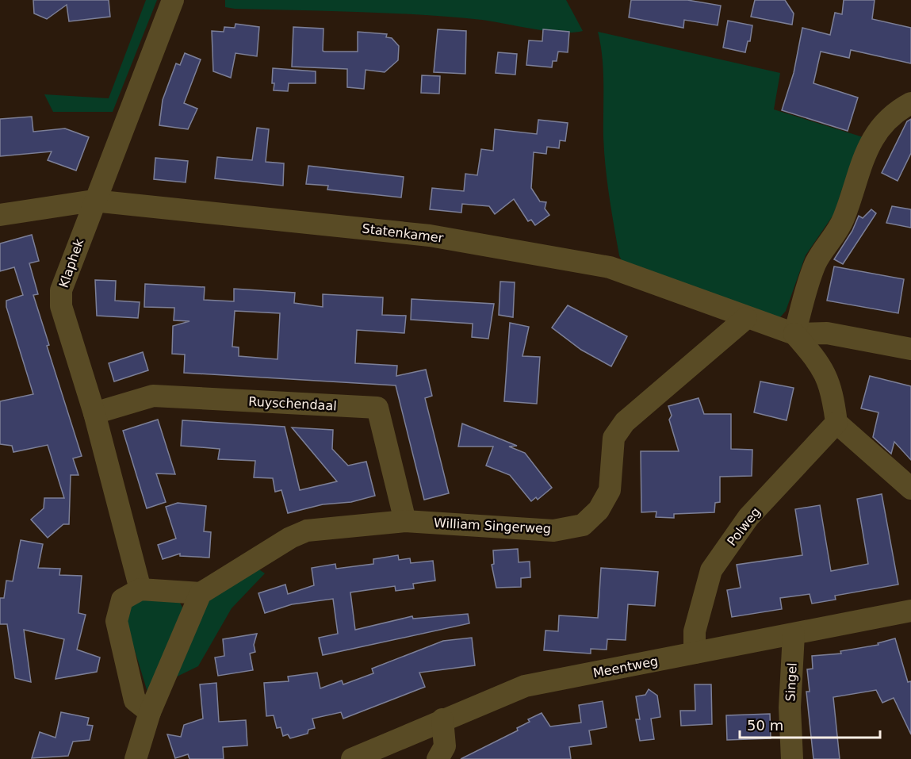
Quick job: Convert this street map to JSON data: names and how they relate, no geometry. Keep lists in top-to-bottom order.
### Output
{
  "streets": {
    "street": [
      "Statenkamer",
      "Klaphek",
      "Ruyschendaal",
      "William Singerweg",
      "Polweg",
      "Meentweg",
      "Singel"
    ]
  },
  "crossings": [
    ["Statenkamer", "Klaphek"],
    ["Statenkamer", "William Singerweg"],
    ["Klaphek", "Ruyschendaal"],
    ["Ruyschendaal", "William Singerweg"],
    ["Polweg", "Meentweg"],
    ["Meentweg", "Singel"]
  ],
  "scale_bar": "50 m"
}
